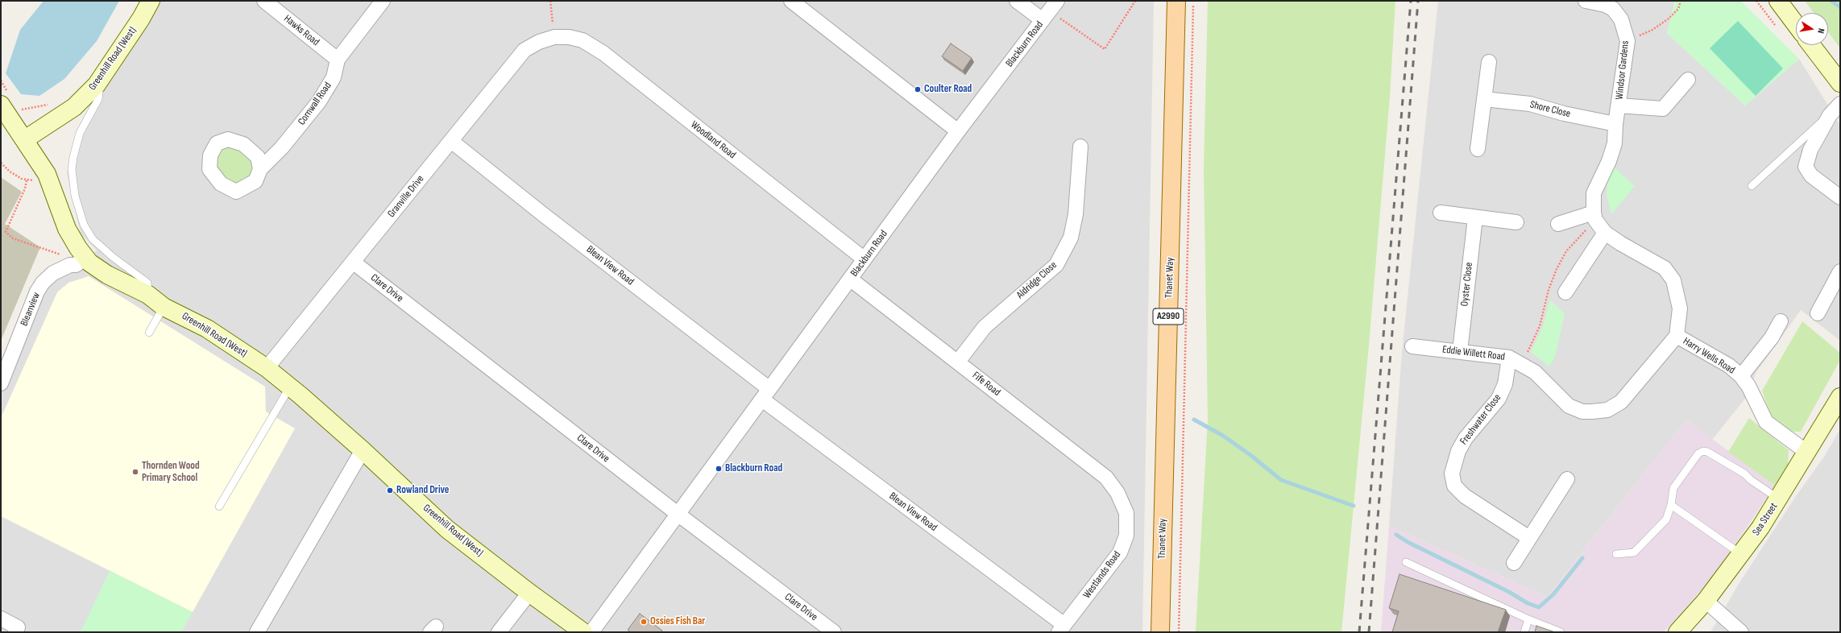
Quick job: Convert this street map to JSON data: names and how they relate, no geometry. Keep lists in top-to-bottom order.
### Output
{
  "streets": {
    "main road": ["Thanet Way", "A2990"],
    "street": [
      "Hawks Road",
      "Blackburn Road",
      "Greenhill Road (West)",
      "Windsor Gardens",
      "Cornwall Road",
      "Shore Close",
      "Woodland Road",
      "Granville Drive",
      "Blean View Road",
      "Aldridge Close",
      "Oyster Close",
      "Clare Drive",
      "Bleanview",
      "Eddie Willett Road",
      "Harry Wells Road",
      "Fife Road",
      "Freshwater Close",
      "Sea Street",
      "Westlands Road"
    ]
  },
  "crossings": [
    ["Hawks Road", "Cornwall Road"],
    ["Blackburn Road", "Woodland Road"],
    ["Blackburn Road", "Blean View Road"],
    ["Blackburn Road", "Clare Drive"],
    ["Blackburn Road", "Fife Road"],
    ["Greenhill Road (West)", "Granville Drive"],
    ["Greenhill Road (West)", "Bleanview"],
    ["Windsor Gardens", "Shore Close"],
    ["Windsor Gardens", "Eddie Willett Road"],
    ["Windsor Gardens", "Harry Wells Road"],
    ["Woodland Road", "Granville Drive"],
    ["Granville Drive", "Blean View Road"],
    ["Granville Drive", "Clare Drive"],
    ["Blean View Road", "Westlands Road"],
    ["Aldridge Close", "Fife Road"],
    ["Oyster Close", "Eddie Willett Road"],
    ["Eddie Willett Road", "Harry Wells Road"],
    ["Eddie Willett Road", "Freshwater Close"],
    ["Harry Wells Road", "Sea Street"],
    ["Fife Road", "Westlands Road"]
  ],
  "places": [
    "Coulter Road",
    "Blackburn Road",
    "Thornden Wood Primary School",
    "Rowland Drive",
    "Ossies Fish Bar"
  ],
  "north": "right"
}
